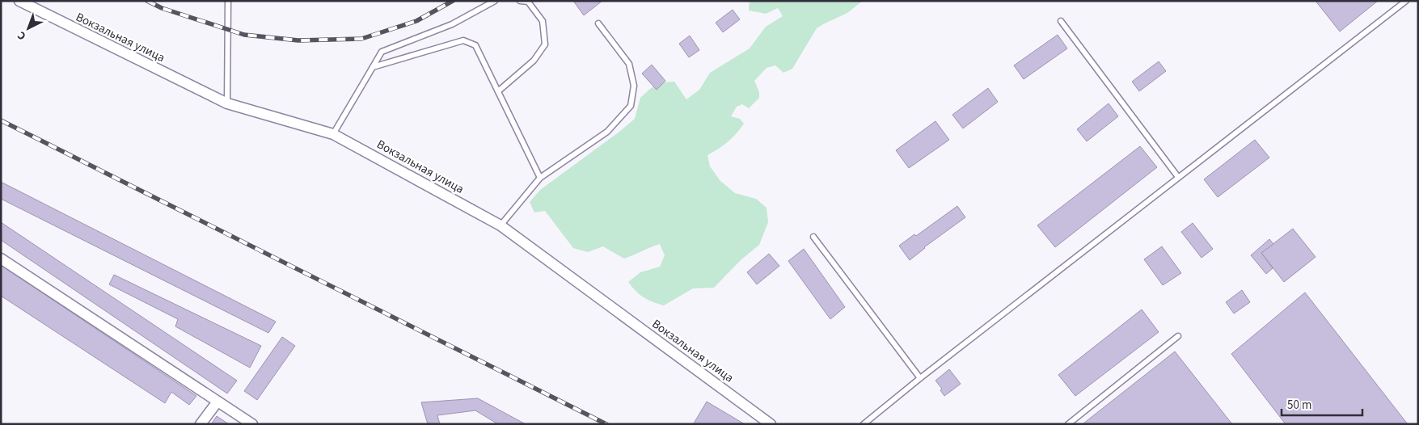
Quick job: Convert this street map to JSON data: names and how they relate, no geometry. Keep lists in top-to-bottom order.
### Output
{
  "streets": {
    "street": ["Вокзальная улица"]
  },
  "scale_bar": "50 m",
  "north": "bottom left"
}
